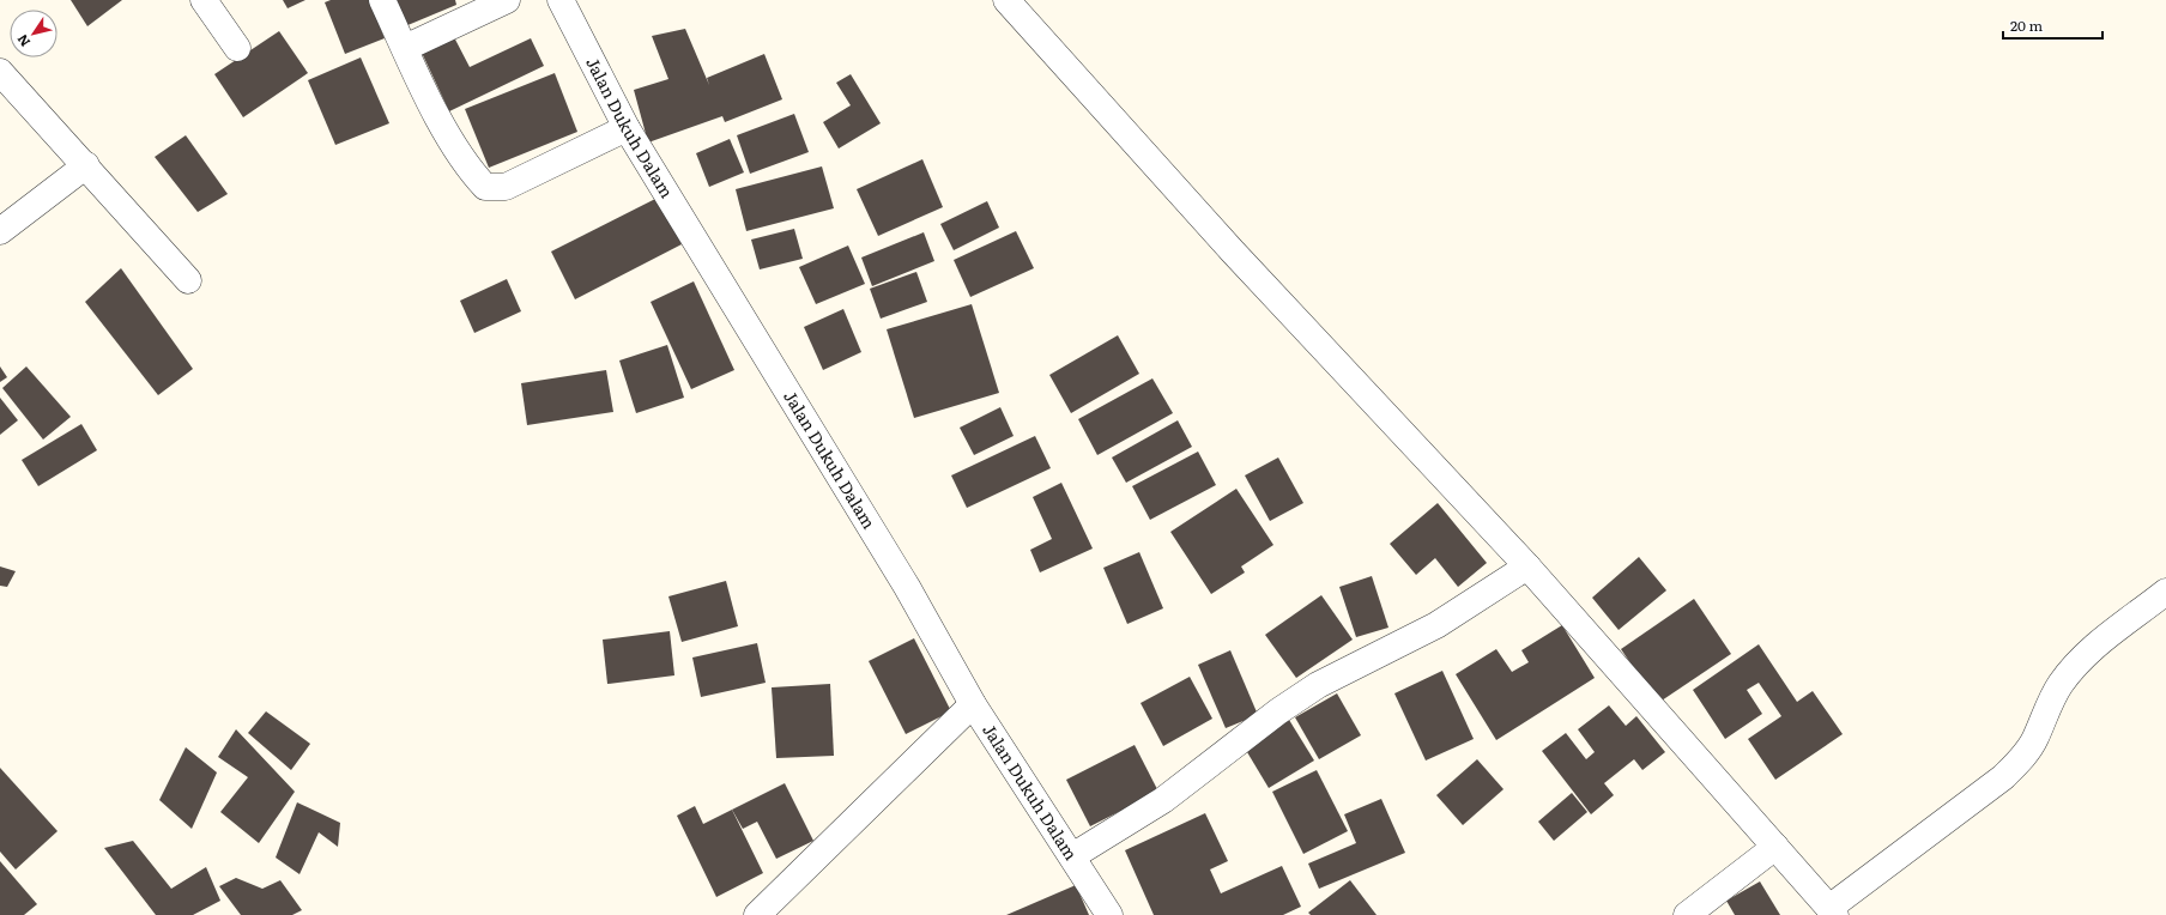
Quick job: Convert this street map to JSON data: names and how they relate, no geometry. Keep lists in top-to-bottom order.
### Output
{
  "streets": {
    "street": ["Jalan Dukuh Dalam"]
  },
  "scale_bar": "20 m",
  "north": "bottom left"
}
